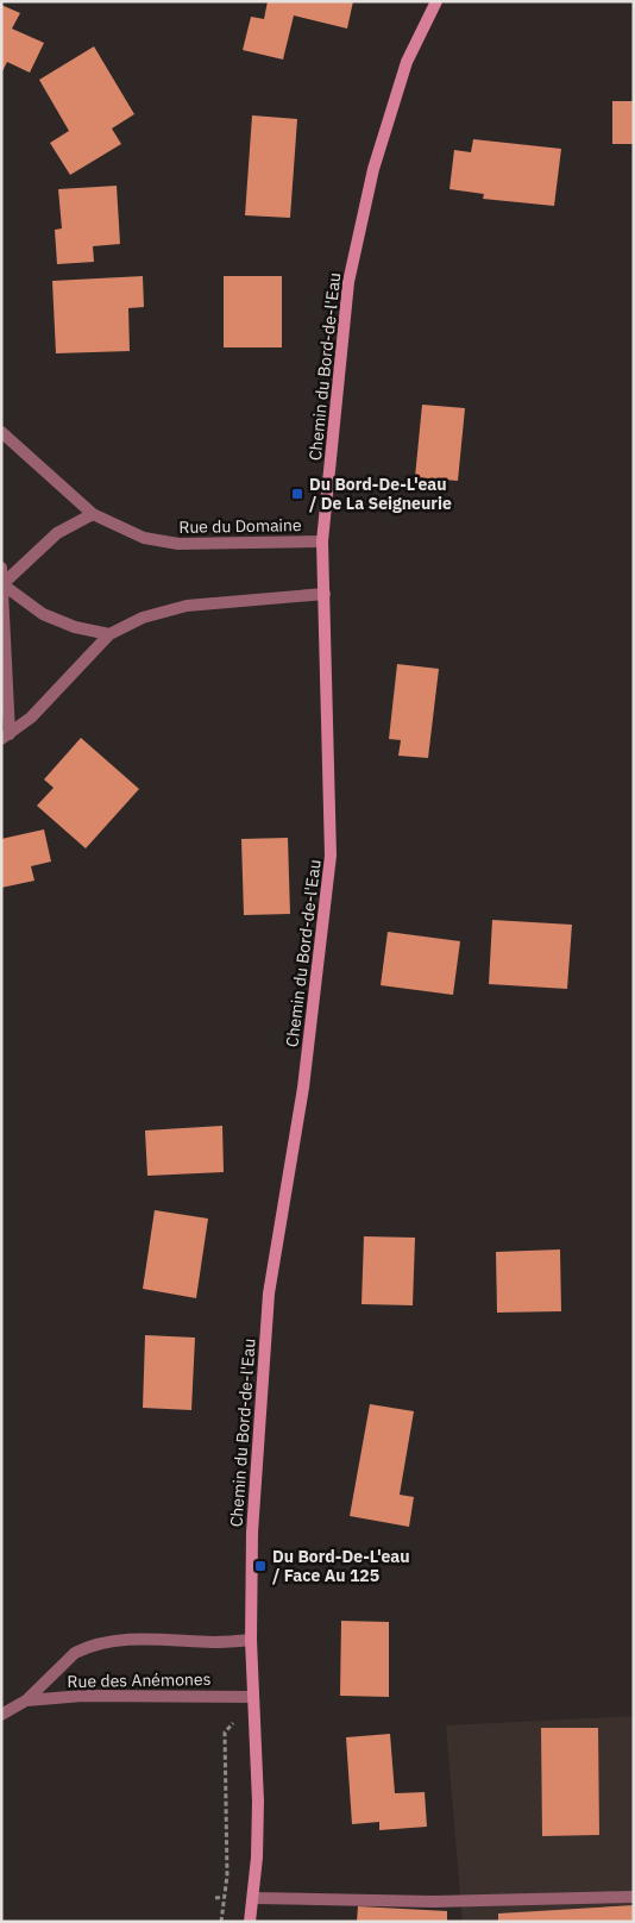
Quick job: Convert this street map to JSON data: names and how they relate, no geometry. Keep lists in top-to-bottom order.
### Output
{
  "streets": {
    "street": ["Chemin du Bord-de-l'Eau", "Rue du Domaine", "Rue des Anémones"]
  },
  "crossings": [
    ["Chemin du Bord-de-l'Eau", "Rue du Domaine"],
    ["Chemin du Bord-de-l'Eau", "Rue des Anémones"]
  ],
  "places": {
    "transit": ["Du Bord-De-L'eau / De La Seigneurie", "Du Bord-De-L'eau / Face Au 125"]
  }
}
